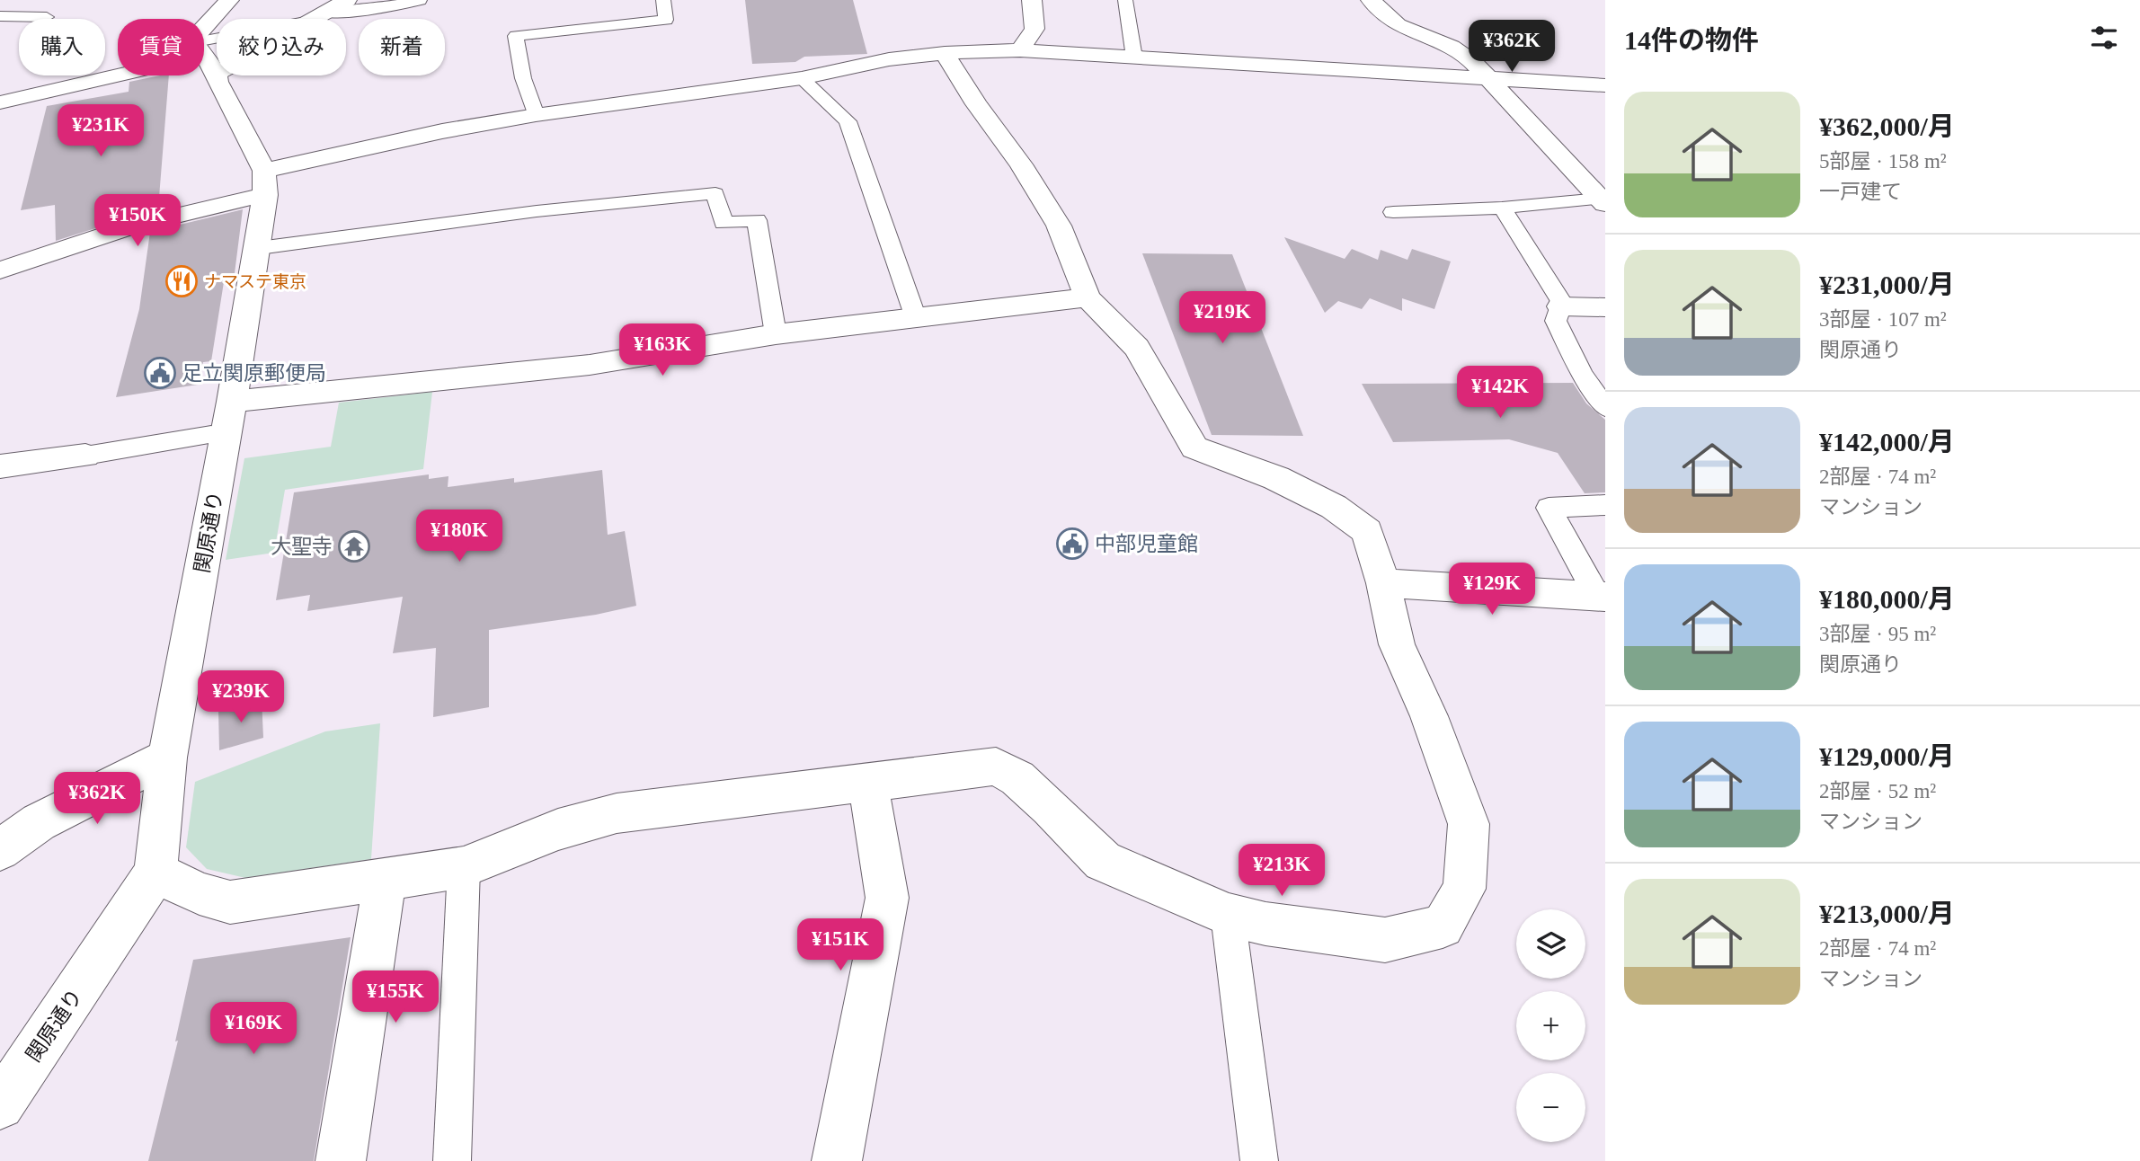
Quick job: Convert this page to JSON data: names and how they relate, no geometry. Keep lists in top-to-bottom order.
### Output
{
  "streets": {
    "street": ["関原通り"]
  },
  "places": {
    "restaurant": ["ナマステ東京"],
    "public building": ["足立関原郵便局", "中部児童館"],
    "temple": ["大聖寺"]
  },
  "page": {
    "heading": "14件の物件",
    "chip": [
      "購入",
      "賃貸",
      "絞り込み",
      "新着"
    ],
    "price": [
      "¥362K",
      "¥231K",
      "¥150K",
      "¥219K",
      "¥163K",
      "¥142K",
      "¥180K",
      "¥129K",
      "¥239K",
      "¥362K",
      "¥213K",
      "¥151K",
      "¥155K",
      "¥169K"
    ],
    "list": [
      {
        "name": "¥362,000/月",
        "note": "5部屋 · 158 m² · 一戸建て"
      },
      {
        "name": "¥231,000/月",
        "note": "3部屋 · 107 m² · 関原通り"
      },
      {
        "name": "¥142,000/月",
        "note": "2部屋 · 74 m² · マンション"
      },
      {
        "name": "¥180,000/月",
        "note": "3部屋 · 95 m² · 関原通り"
      },
      {
        "name": "¥129,000/月",
        "note": "2部屋 · 52 m² · マンション"
      },
      {
        "name": "¥213,000/月",
        "note": "2部屋 · 74 m² · マンション"
      }
    ],
    "map_buttons": ["+", "−"]
  }
}
